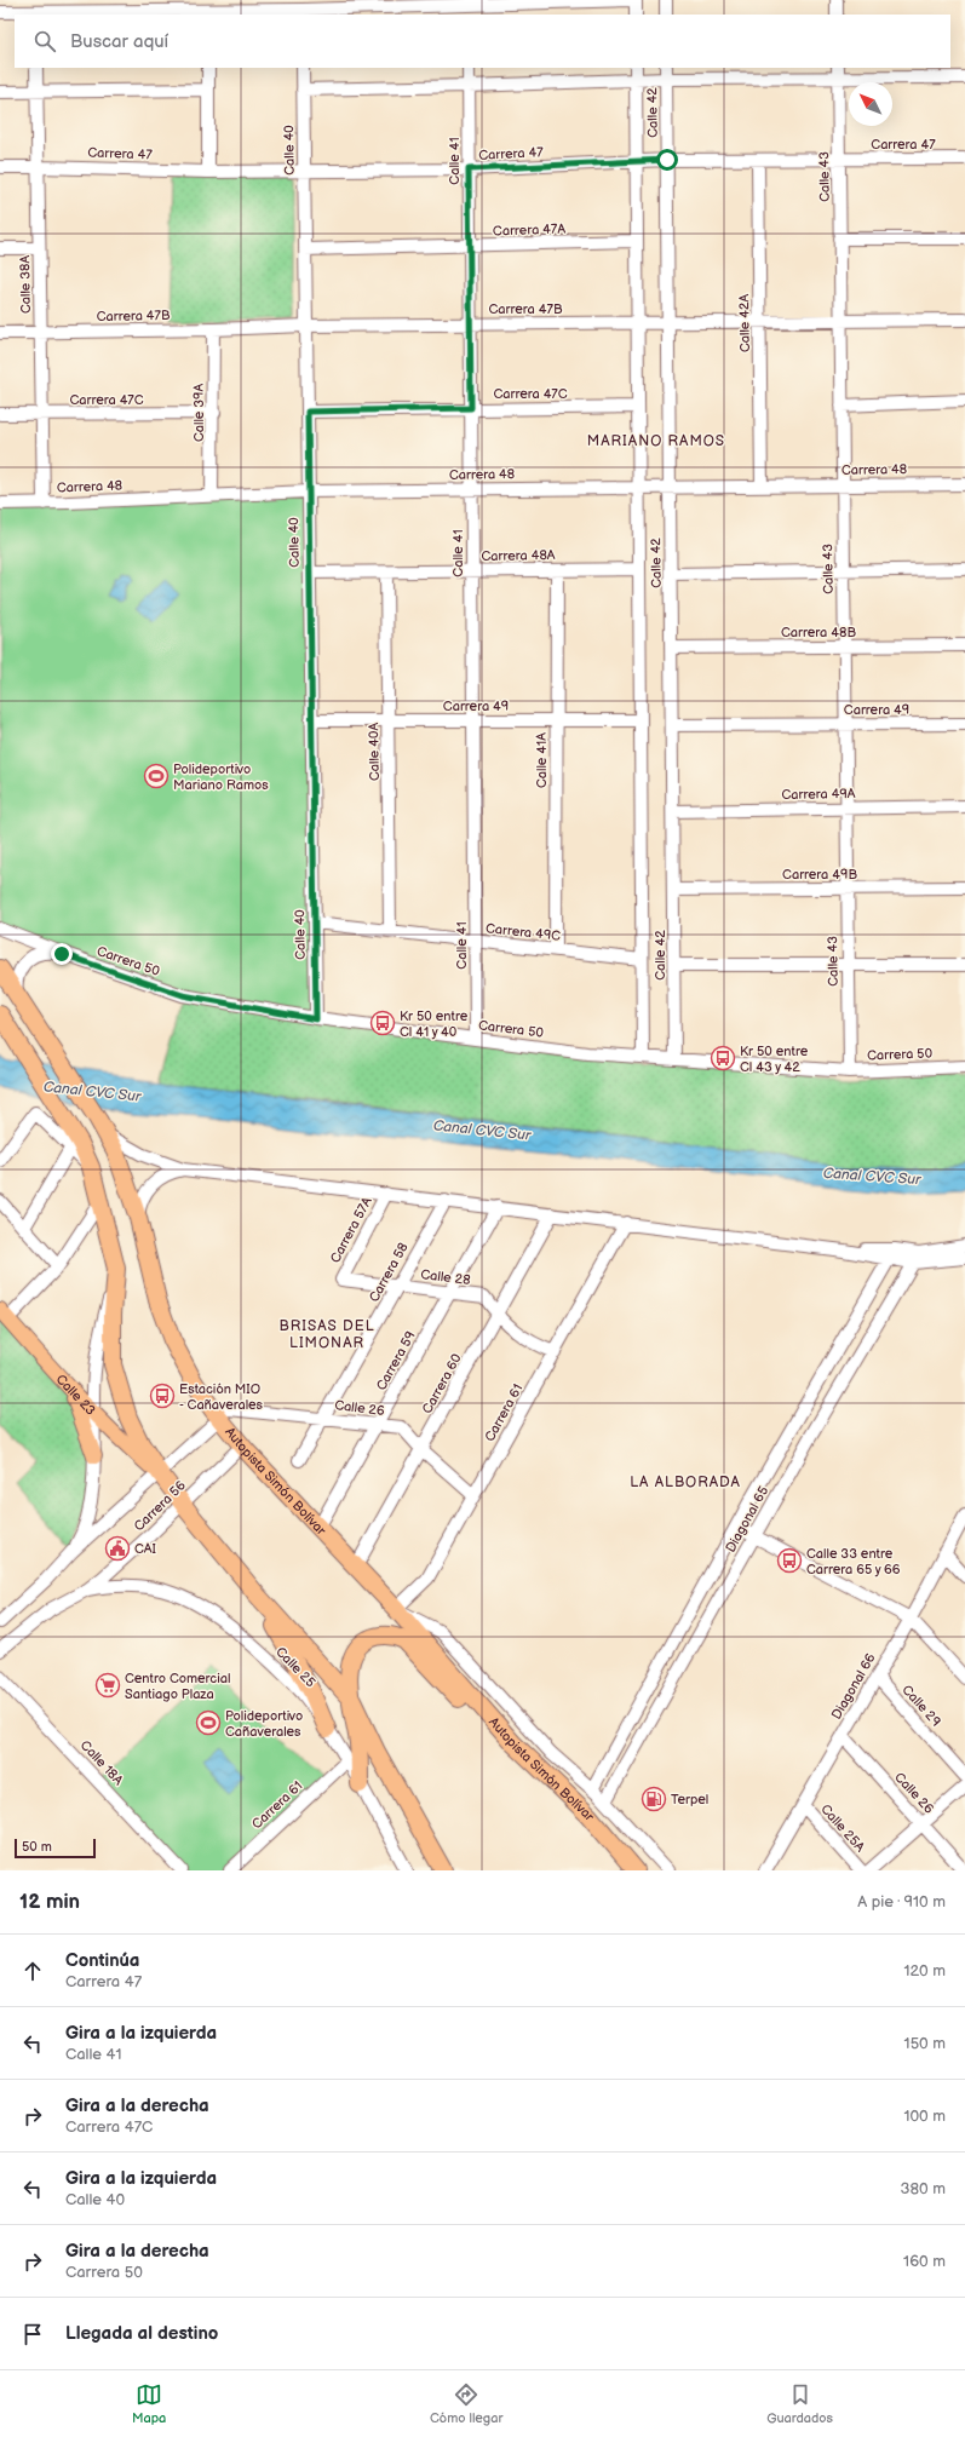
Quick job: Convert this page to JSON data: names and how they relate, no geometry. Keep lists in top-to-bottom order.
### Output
{
  "streets": {
    "highway": ["Autopista Simón Bolívar"],
    "main road": ["Calle 23"],
    "street": [
      "Calle 42",
      "Carrera 47",
      "Calle 40",
      "Calle 41",
      "Calle 43",
      "Carrera 47A",
      "Calle 38A",
      "Carrera 47B",
      "Calle 42A",
      "Carrera 47C",
      "Calle 39A",
      "Carrera 48",
      "Carrera 48A",
      "Carrera 48B",
      "Carrera 49",
      "Calle 40A",
      "Calle 41A",
      "Carrera 49A",
      "Carrera 49B",
      "Carrera 49C",
      "Carrera 50",
      "Carrera 57A",
      "Carrera 58",
      "Calle 28",
      "Carrera 59",
      "Carrera 60",
      "Calle 26",
      "Carrera 61",
      "Carrera 56",
      "Diagonal 65",
      "Calle 25",
      "Diagonal 66",
      "Calle 29",
      "Calle 18A",
      "Calle 25A"
    ]
  },
  "crossings": [
    ["Calle 42", "Carrera 47"],
    ["Calle 42", "Carrera 47A"],
    ["Calle 42", "Carrera 47B"],
    ["Calle 42", "Carrera 47C"],
    ["Calle 42", "Carrera 48"],
    ["Calle 42", "Carrera 48A"],
    ["Calle 42", "Carrera 48B"],
    ["Calle 42", "Carrera 49"],
    ["Calle 42", "Carrera 49A"],
    ["Calle 42", "Carrera 49B"],
    ["Calle 42", "Carrera 49C"],
    ["Calle 42", "Carrera 50"],
    ["Carrera 47", "Calle 40"],
    ["Carrera 47", "Calle 41"],
    ["Carrera 47", "Calle 43"],
    ["Carrera 47", "Calle 38A"],
    ["Carrera 47", "Calle 42A"],
    ["Calle 40", "Carrera 47A"],
    ["Calle 40", "Carrera 47B"],
    ["Calle 40", "Carrera 47C"],
    ["Calle 40", "Carrera 48"],
    ["Calle 40", "Carrera 48A"],
    ["Calle 40", "Carrera 49"],
    ["Calle 40", "Carrera 49C"],
    ["Calle 40", "Carrera 50"],
    ["Calle 41", "Carrera 47A"],
    ["Calle 41", "Carrera 47B"],
    ["Calle 41", "Carrera 47C"],
    ["Calle 41", "Carrera 48"],
    ["Calle 41", "Carrera 48A"],
    ["Calle 41", "Carrera 49"],
    ["Calle 41", "Carrera 49C"],
    ["Calle 41", "Carrera 50"],
    ["Calle 43", "Carrera 47B"],
    ["Calle 43", "Carrera 48"],
    ["Calle 43", "Carrera 48B"],
    ["Calle 43", "Carrera 49"],
    ["Calle 43", "Carrera 49A"],
    ["Calle 43", "Carrera 49B"],
    ["Calle 43", "Carrera 50"],
    ["Calle 38A", "Carrera 47B"],
    ["Calle 38A", "Carrera 47C"],
    ["Calle 38A", "Carrera 48"],
    ["Carrera 47B", "Calle 42A"],
    ["Carrera 47B", "Calle 39A"],
    ["Calle 42A", "Carrera 48"],
    ["Carrera 47C", "Calle 39A"],
    ["Calle 39A", "Carrera 48"],
    ["Carrera 48A", "Calle 40A"],
    ["Carrera 48A", "Calle 41A"],
    ["Carrera 49", "Calle 40A"],
    ["Carrera 49", "Calle 41A"],
    ["Calle 40A", "Carrera 49C"],
    ["Calle 41A", "Carrera 49C"],
    ["Carrera 50", "Autopista Simón Bolívar"],
    ["Carrera 57A", "Calle 28"],
    ["Carrera 58", "Calle 28"],
    ["Carrera 58", "Calle 26"],
    ["Calle 28", "Carrera 59"],
    ["Calle 28", "Carrera 60"],
    ["Calle 28", "Carrera 61"],
    ["Carrera 59", "Calle 26"],
    ["Carrera 59", "Autopista Simón Bolívar"],
    ["Carrera 60", "Calle 26"],
    ["Carrera 60", "Autopista Simón Bolívar"],
    ["Calle 23", "Carrera 56"],
    ["Calle 26", "Carrera 61"],
    ["Calle 26", "Autopista Simón Bolívar"],
    ["Calle 26", "Carrera 56"],
    ["Calle 26", "Diagonal 66"],
    ["Carrera 61", "Autopista Simón Bolívar"],
    ["Carrera 61", "Calle 25"],
    ["Autopista Simón Bolívar", "Carrera 56"],
    ["Carrera 56", "Calle 25"],
    ["Diagonal 66", "Calle 29"],
    ["Diagonal 66", "Calle 25A"]
  ],
  "districts": ["MARIANO RAMOS", "BRISAS DEL LIMONAR", "LA ALBORADA"],
  "water": ["Canal CVC Sur"],
  "places": {
    "sports": ["Polideportivo Mariano Ramos", "Polideportivo Cañaverales"],
    "bus stop": [
      "Kr 50 entre Cl 41 y 40",
      "Kr 50 entre Cl 43 y 42",
      "Estación MIO - Cañaverales",
      "Calle 33 entre Carrera 65 y 66"
    ],
    "public building": ["CAI"],
    "supermarket": ["Centro Comercial Santiago Plaza"],
    "fuel station": ["Terpel"]
  },
  "scale_bar": "50 m",
  "north": "top left",
  "page": {
    "search": "Buscar aquí",
    "scale": "50 m",
    "heading": ["12 min", "A pie · 910 m"],
    "list": [
      ["Continúa", "Carrera 47", "120 m"],
      ["Gira a la izquierda", "Calle 41", "150 m"],
      ["Gira a la derecha", "Carrera 47C", "100 m"],
      ["Gira a la izquierda", "Calle 40", "380 m"],
      ["Gira a la derecha", "Carrera 50", "160 m"],
      "Llegada al destino"
    ],
    "nav": ["Mapa", "Cómo llegar", "Guardados"]
  }
}
